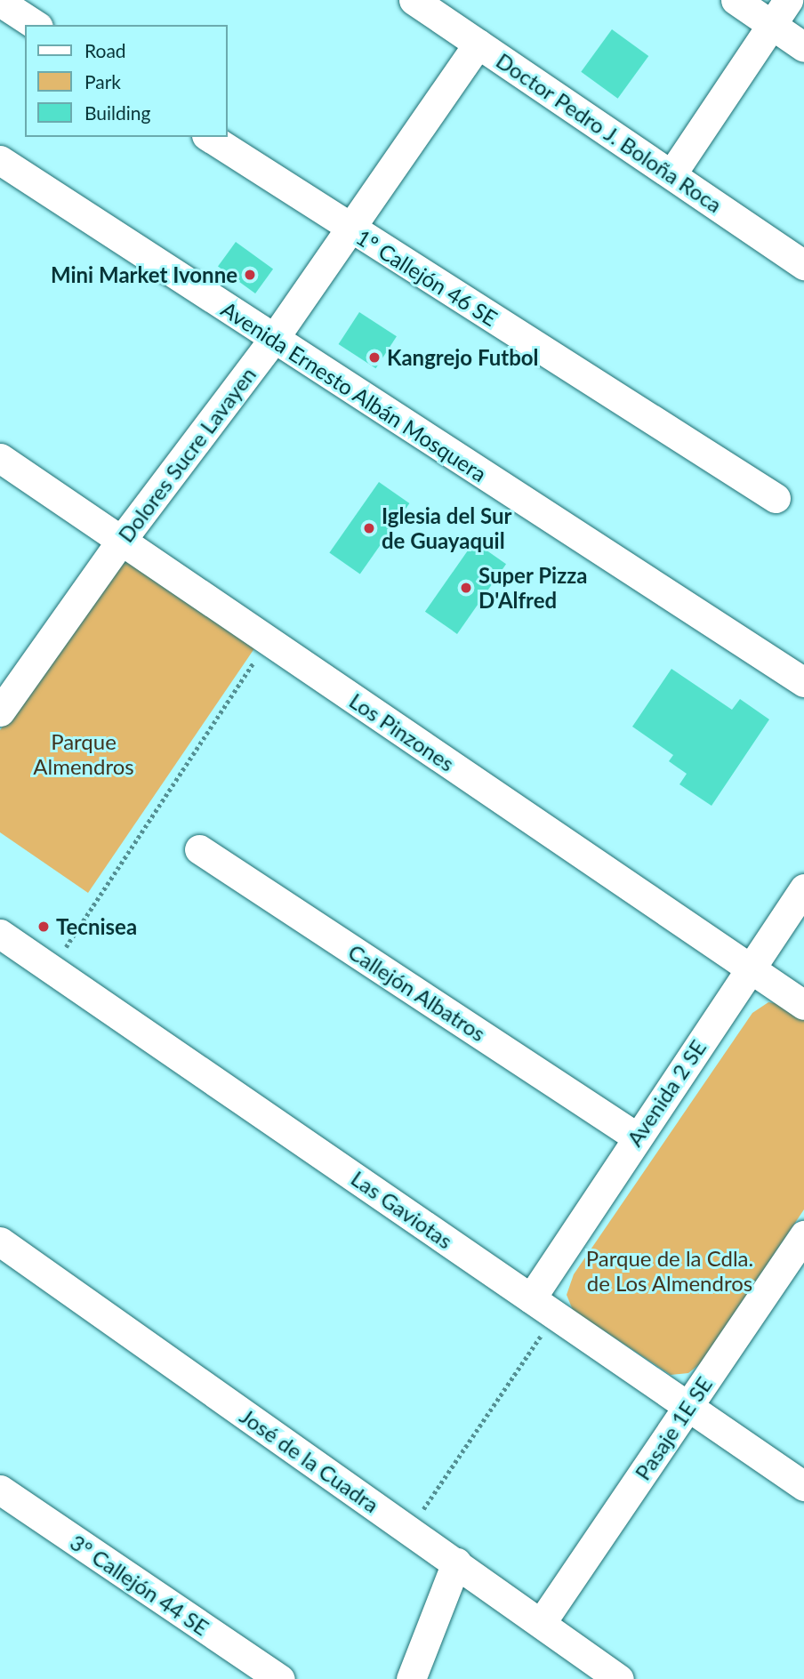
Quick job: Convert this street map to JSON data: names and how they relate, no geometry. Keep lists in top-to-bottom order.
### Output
{
  "streets": {
    "street": [
      "Doctor Pedro J. Boloña Roca",
      "1º Callejón 46 SE",
      "Avenida Ernesto Albán Mosquera",
      "Dolores Sucre Lavayen",
      "Los Pinzones",
      "Callejón Albatros",
      "Avenida 2 SE",
      "Las Gaviotas",
      "Pasaje 1E SE",
      "José de la Cuadra",
      "3º Callejón 44 SE"
    ]
  },
  "crossings": [
    ["Doctor Pedro J. Boloña Roca", "Dolores Sucre Lavayen"],
    ["1º Callejón 46 SE", "Dolores Sucre Lavayen"],
    ["Avenida Ernesto Albán Mosquera", "Dolores Sucre Lavayen"],
    ["Dolores Sucre Lavayen", "Los Pinzones"],
    ["Los Pinzones", "Avenida 2 SE"],
    ["Callejón Albatros", "Avenida 2 SE"],
    ["Avenida 2 SE", "Las Gaviotas"],
    ["Las Gaviotas", "Pasaje 1E SE"],
    ["Pasaje 1E SE", "José de la Cuadra"]
  ],
  "parks": ["Parque Almendros", "Parque de la Cdla. de Los Almendros"],
  "places": [
    "Mini Market Ivonne",
    "Kangrejo Futbol",
    "Iglesia del Sur de Guayaquil",
    "Super Pizza D'Alfred",
    "Tecnisea"
  ],
  "legend": ["Road", "Park", "Building"]
}
